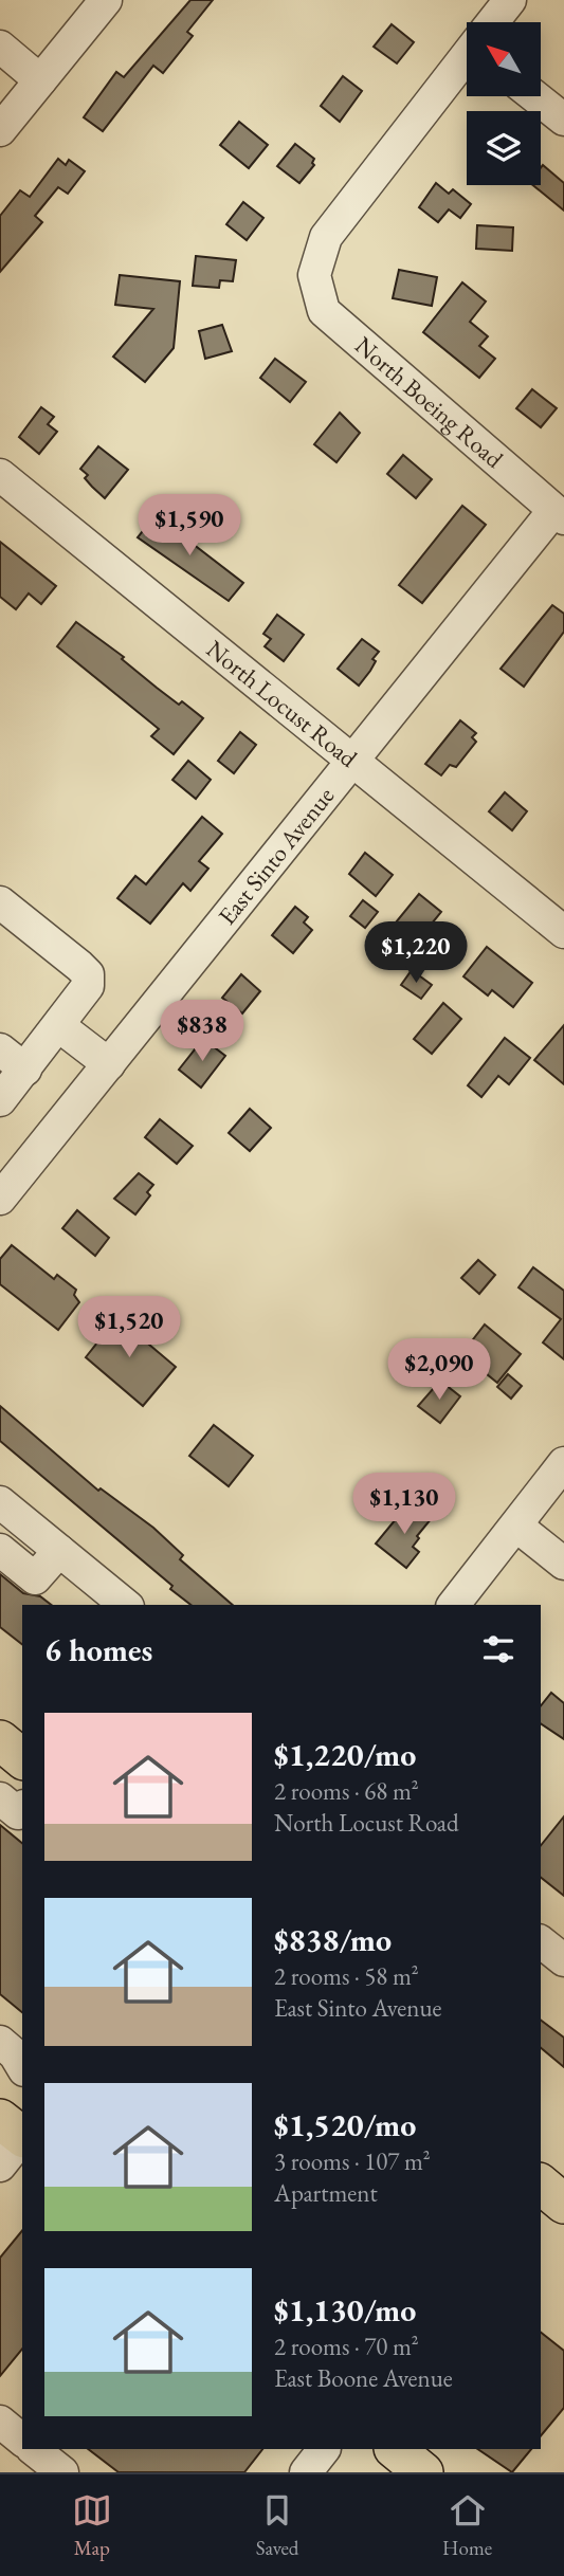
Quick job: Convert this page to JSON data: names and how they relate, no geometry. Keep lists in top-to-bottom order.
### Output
{
  "streets": {
    "street": ["North Boeing Road", "North Locust Road", "East Sinto Avenue"]
  },
  "crossings": [
    ["North Boeing Road", "East Sinto Avenue"],
    ["North Locust Road", "East Sinto Avenue"]
  ],
  "north": "top left",
  "page": {
    "price": [
      "$1,590",
      "$1,220",
      "$838",
      "$1,520",
      "$2,090",
      "$1,130"
    ],
    "heading": "6 homes",
    "list": [
      {
        "name": "$1,220/mo",
        "note": "2 rooms · 68 m² · North Locust Road"
      },
      {
        "name": "$838/mo",
        "note": "2 rooms · 58 m² · East Sinto Avenue"
      },
      {
        "name": "$1,520/mo",
        "note": "3 rooms · 107 m² · Apartment"
      },
      {
        "name": "$1,130/mo",
        "note": "2 rooms · 70 m² · East Boone Avenue"
      }
    ],
    "tabs": ["Map", "Saved", "Home"]
  }
}
